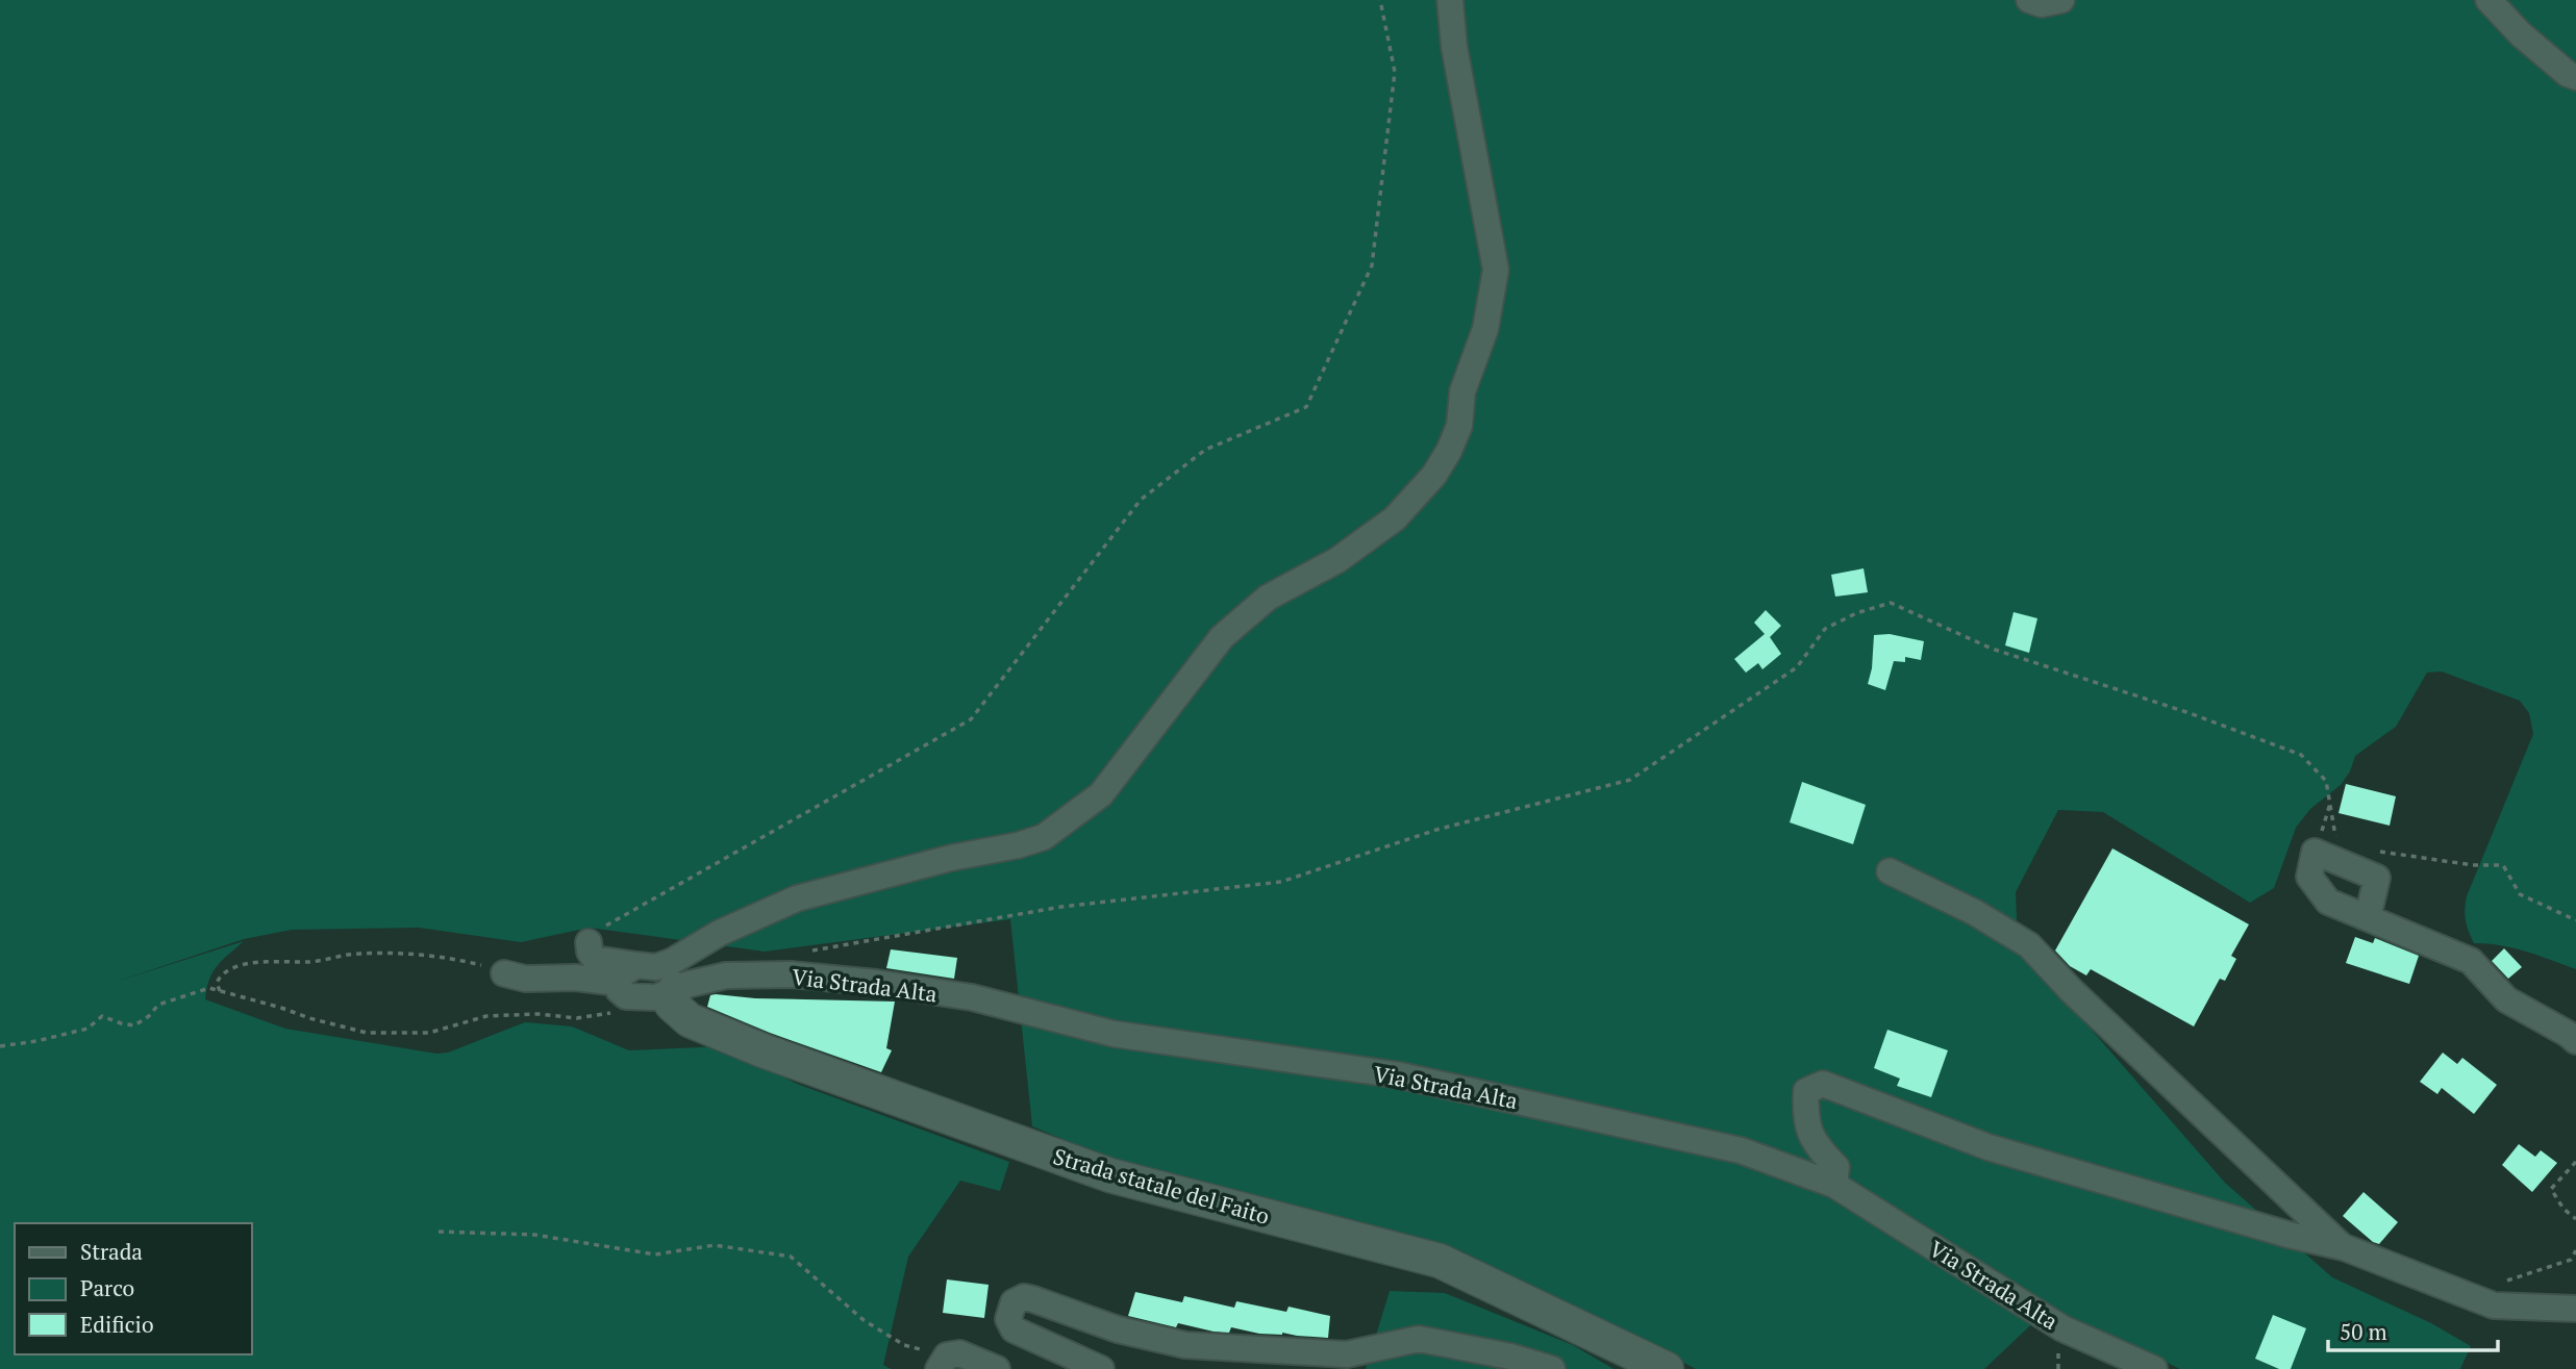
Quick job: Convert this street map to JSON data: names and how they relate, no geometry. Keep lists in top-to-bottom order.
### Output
{
  "streets": {
    "street": ["Via Strada Alta", "Strada statale del Faito"]
  },
  "crossings": [
    ["Via Strada Alta", "Strada statale del Faito"]
  ],
  "legend": ["Strada", "Parco", "Edificio"],
  "scale_bar": "50 m"
}
